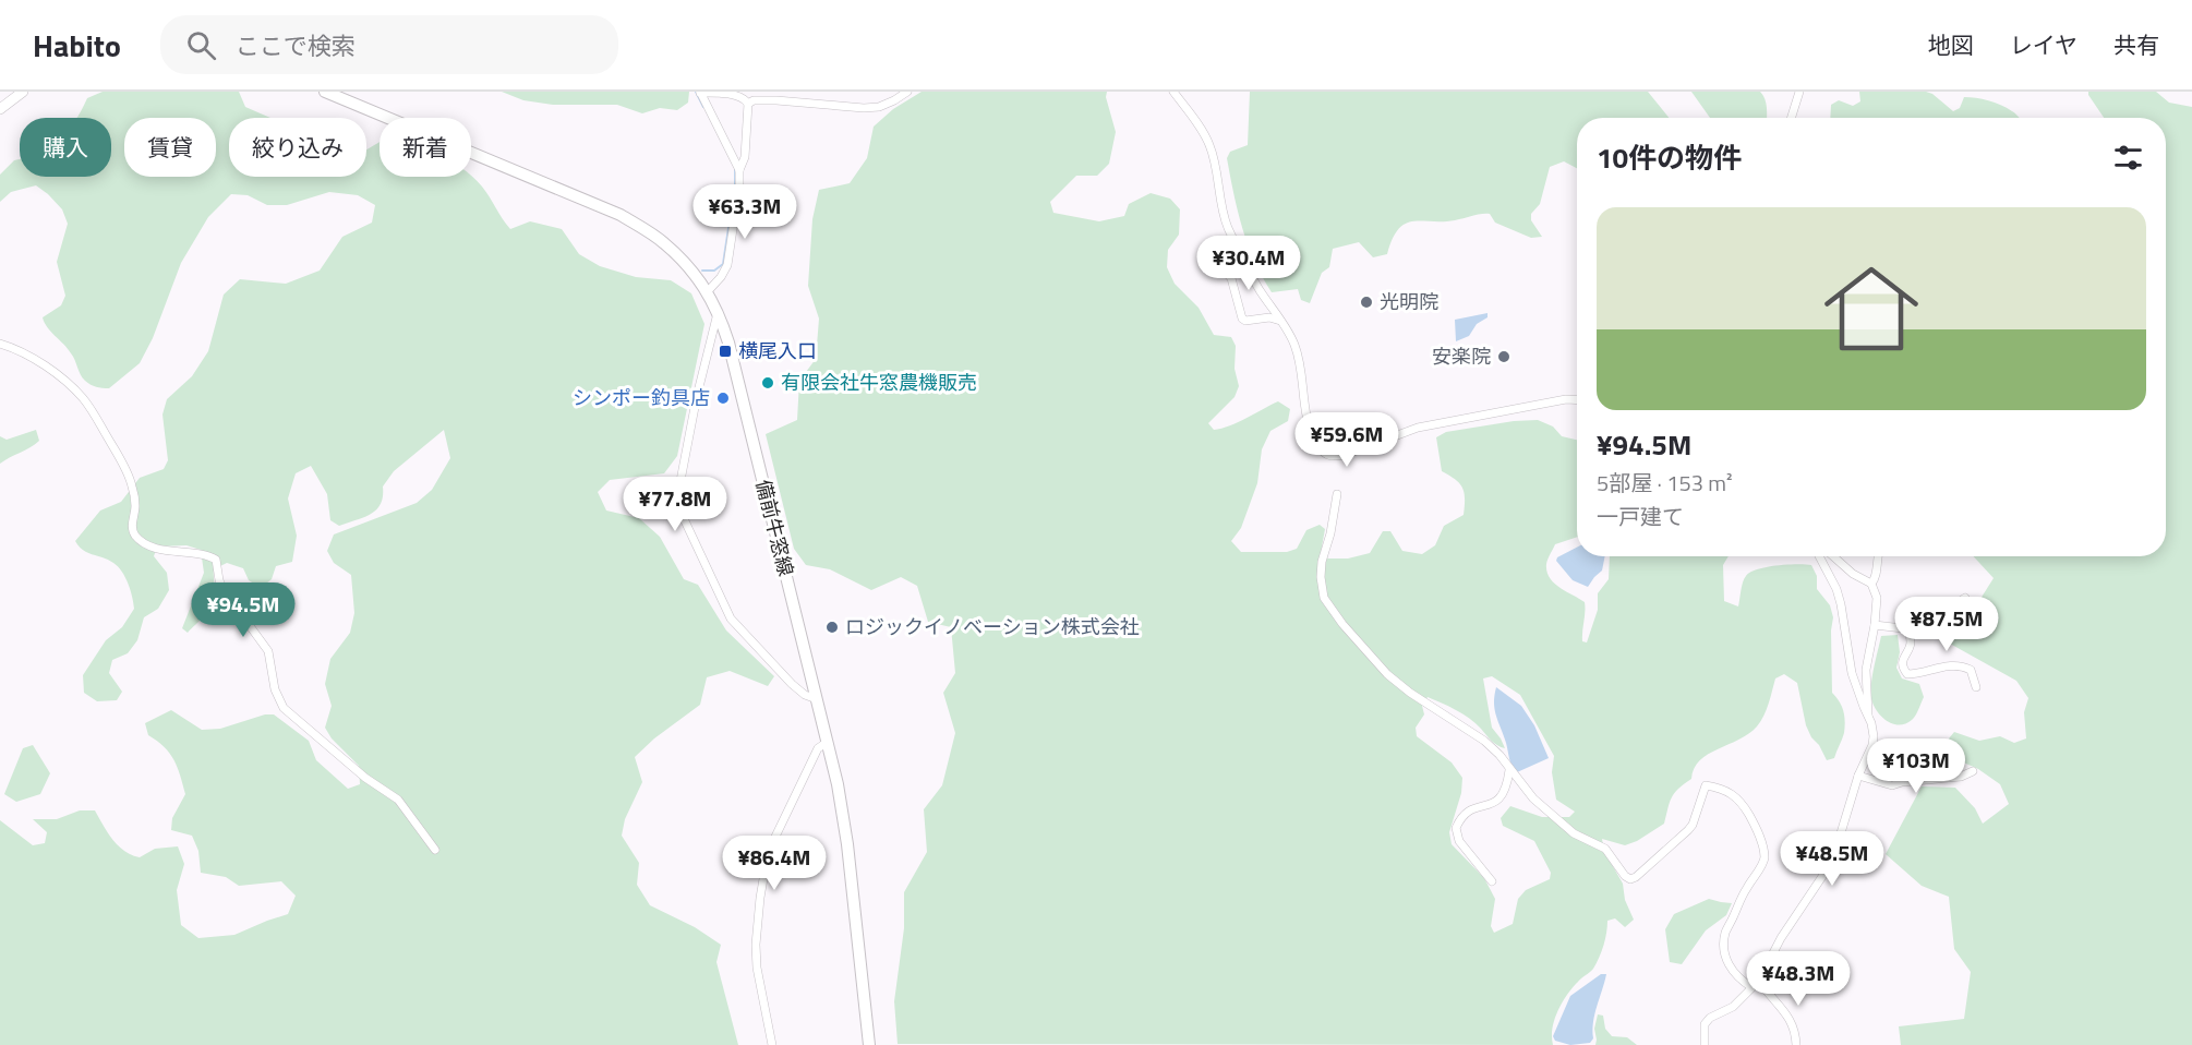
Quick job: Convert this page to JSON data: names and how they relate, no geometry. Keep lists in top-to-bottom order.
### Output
{
  "streets": {
    "main road": ["備前牛窓線"]
  },
  "places": {
    "other": [
      "光明院",
      "安楽院",
      "有限会社牛窓農機販売",
      "シンポー釣具店",
      "ロジックイノベーション株式会社"
    ],
    "transit": ["横尾入口"]
  },
  "page": {
    "header": "Habito",
    "search": "ここで検索",
    "nav": ["地図", "レイヤ", "共有"],
    "chip": [
      "購入",
      "賃貸",
      "絞り込み",
      "新着"
    ],
    "heading": "10件の物件",
    "price": [
      "¥63.3M",
      "¥30.4M",
      "¥59.6M",
      "¥77.8M",
      "¥94.5M",
      "¥87.5M",
      "¥103M",
      "¥48.5M",
      "¥86.4M",
      "¥48.3M"
    ],
    "list": [
      {
        "name": "¥94.5M",
        "note": "5部屋 · 153 m² · 一戸建て"
      }
    ]
  }
}
